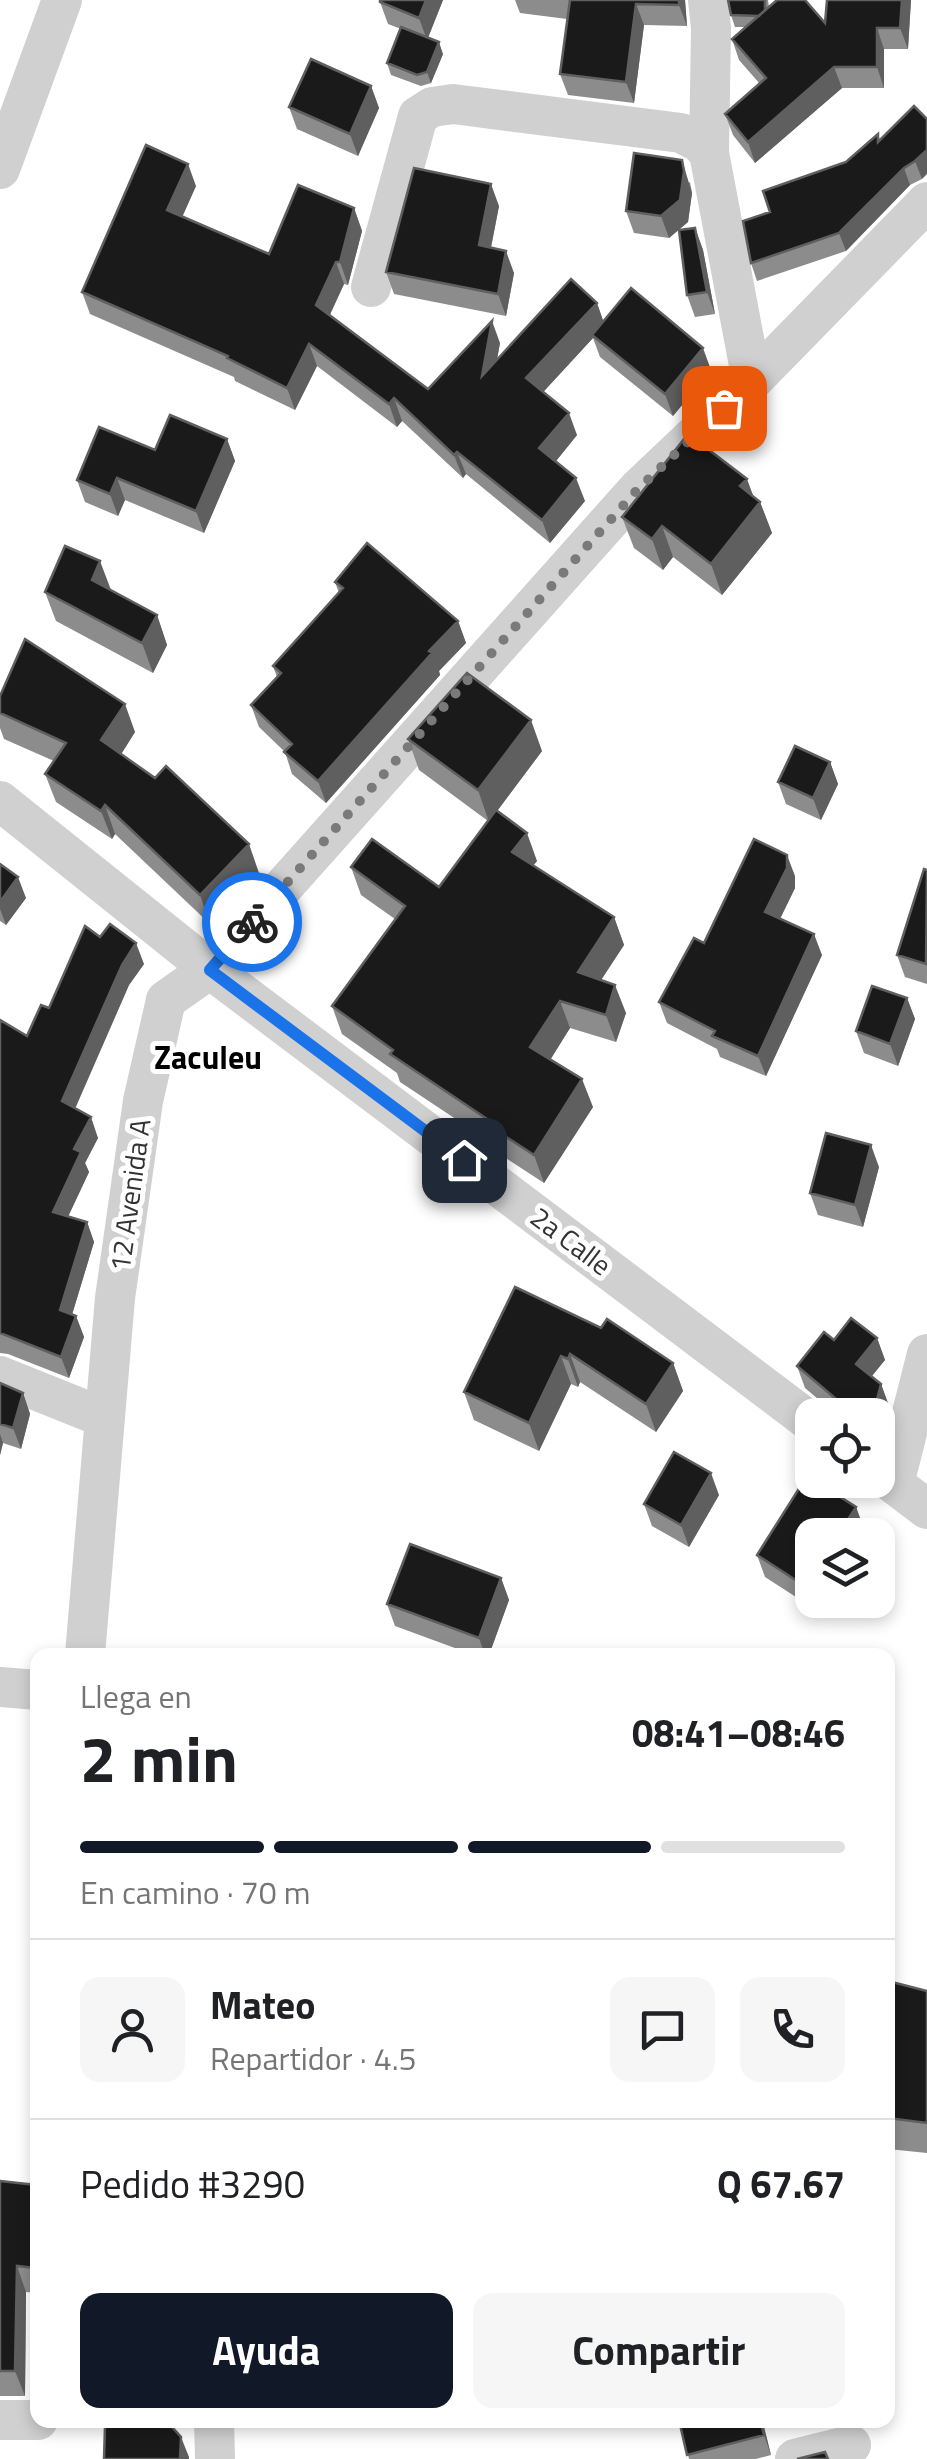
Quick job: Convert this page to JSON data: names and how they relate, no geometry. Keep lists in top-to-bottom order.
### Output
{
  "streets": {
    "street": ["12 Avenida A", "2a Calle"]
  },
  "crossings": [
    ["12 Avenida A", "2a Calle"]
  ],
  "districts": ["Zaculeu"],
  "page": {
    "heading": ["2 min", "Llega en", "08:41–08:46"],
    "panel": [
      "Mateo",
      "Repartidor · 4.5",
      "Pedido #3290",
      "Q 67.67"
    ],
    "bar": "En camino · 70 m",
    "buttons": ["Ayuda", "Compartir"]
  }
}
